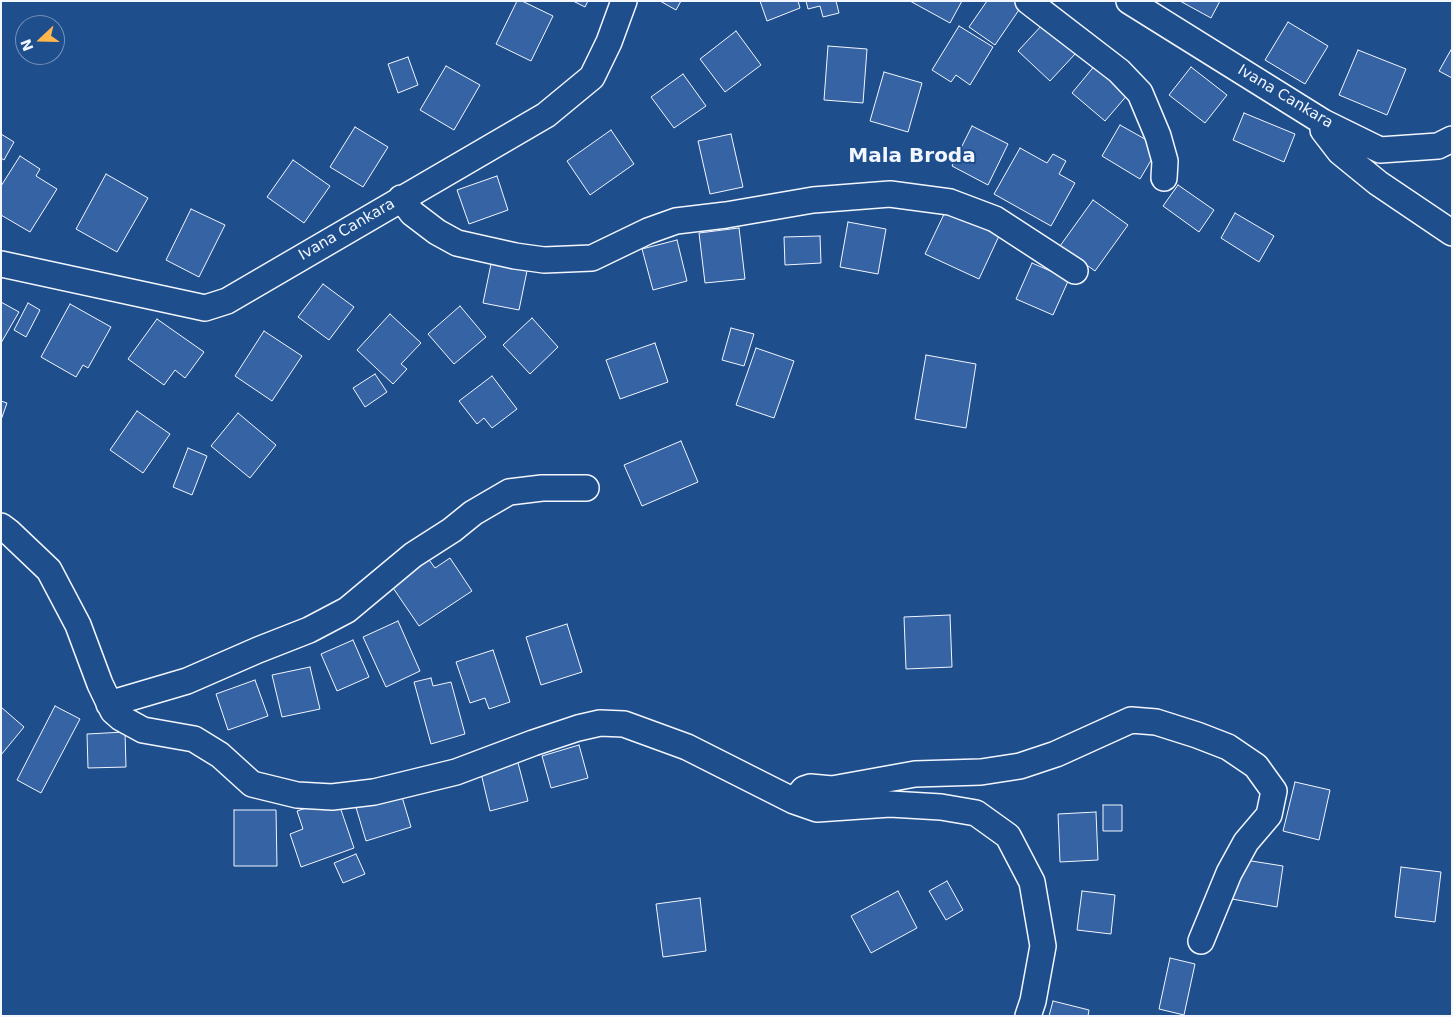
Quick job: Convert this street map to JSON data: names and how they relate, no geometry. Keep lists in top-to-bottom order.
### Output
{
  "streets": {
    "street": ["Ivana Cankara"]
  },
  "districts": ["Mala Broda"],
  "north": "left"
}
